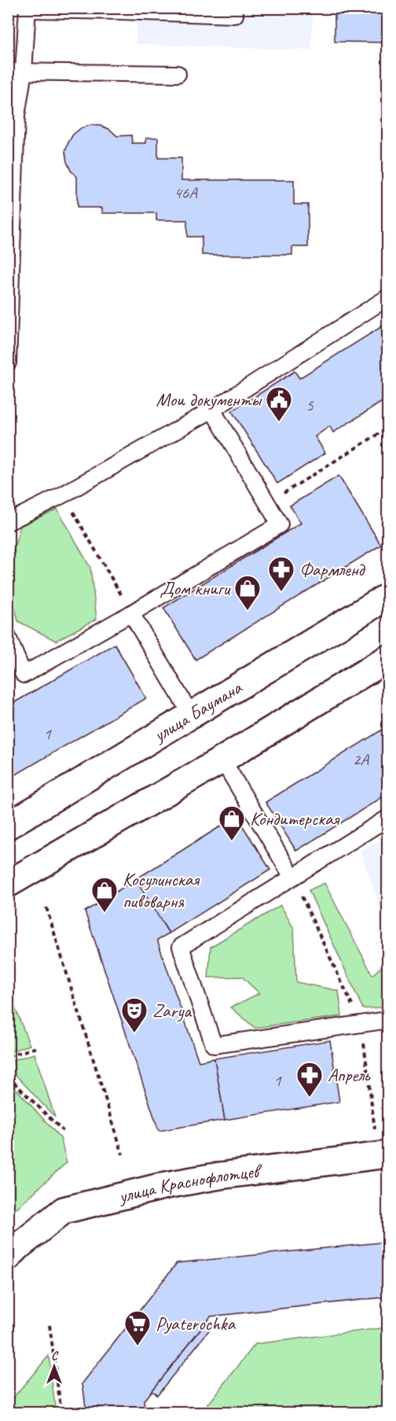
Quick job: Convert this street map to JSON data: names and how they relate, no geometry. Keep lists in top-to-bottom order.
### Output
{
  "streets": {
    "main road": ["улица Баумана", "улица Краснофлотцев"]
  },
  "places": {
    "public building": ["Мои документы"],
    "pharmacy": ["Фармленд", "Апрель"],
    "shop": ["Дом книги", "Кондитерская", "Косулинская пивоварня"],
    "theatre": ["Zarya"],
    "supermarket": ["Pyaterochka"]
  },
  "house_numbers": [
    "46А",
    "5",
    "1",
    "2А",
    "1"
  ],
  "north": "top"
}
